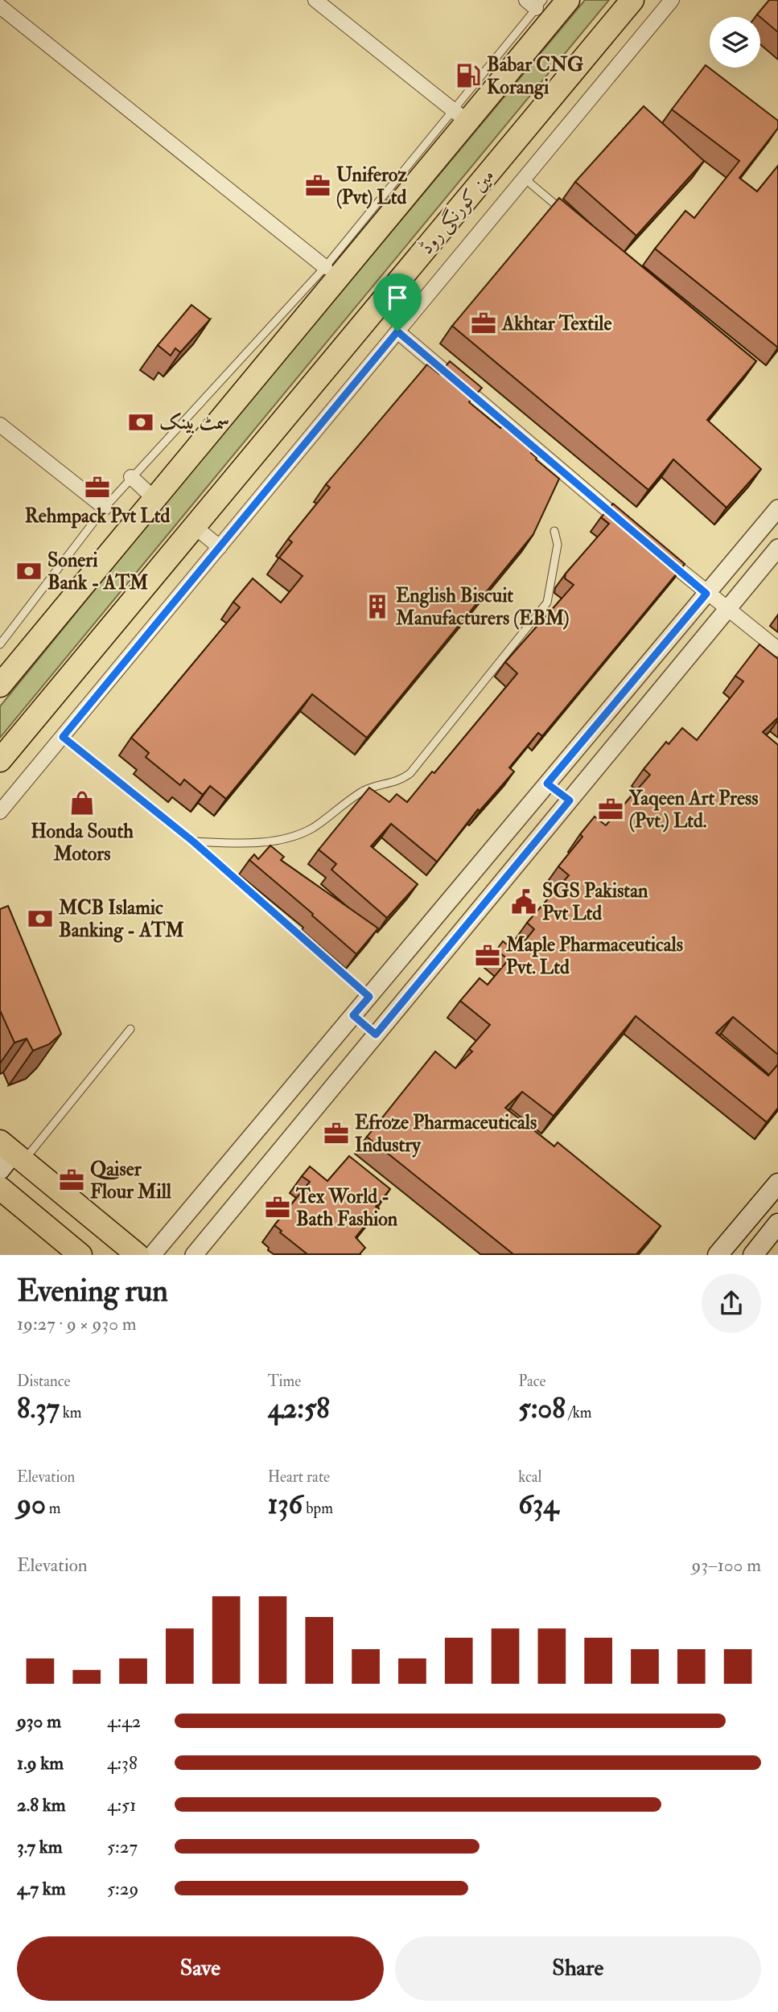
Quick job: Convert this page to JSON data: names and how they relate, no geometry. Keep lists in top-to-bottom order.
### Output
{
  "streets": {
    "main road": ["مین کورنگی روڈ"]
  },
  "places": {
    "fuel station": ["Babar CNG Korangi"],
    "office": [
      "Uniferoz (Pvt) Ltd",
      "Akhtar Textile",
      "Rehmpack Pvt Ltd",
      "Yaqeen Art Press (Pvt.) Ltd.",
      "Maple Pharmaceuticals Pvt. Ltd",
      "Efroze Pharmaceuticals Industry",
      "Qaiser Flour Mill",
      "Tex World - Bath Fashion"
    ],
    "bank": ["سمٹ بینک", "Soneri Bank - ATM", "MCB Islamic Banking - ATM"],
    "building": ["English Biscuit Manufacturers (EBM)"],
    "shop": ["Honda South Motors"],
    "public building": ["SGS Pakistan Pvt Ltd"]
  },
  "page": {
    "heading": ["Evening run", "19:27 · 9 × 930 m"],
    "stats": [
      ["Distance", "8.37 km"],
      ["Time", "42:58"],
      ["Pace", "5:08 /km"],
      ["Elevation", "90 m"],
      ["Heart rate", "136 bpm"],
      ["kcal", "634"]
    ],
    "chart": ["Elevation", "93–100 m"],
    "list": [
      {
        "name": "930 m",
        "note": "4:42"
      },
      {
        "name": "1.9 km",
        "note": "4:38"
      },
      {
        "name": "2.8 km",
        "note": "4:51"
      },
      {
        "name": "3.7 km",
        "note": "5:27"
      },
      {
        "name": "4.7 km",
        "note": "5:29"
      }
    ],
    "buttons": ["Save", "Share"]
  }
}
